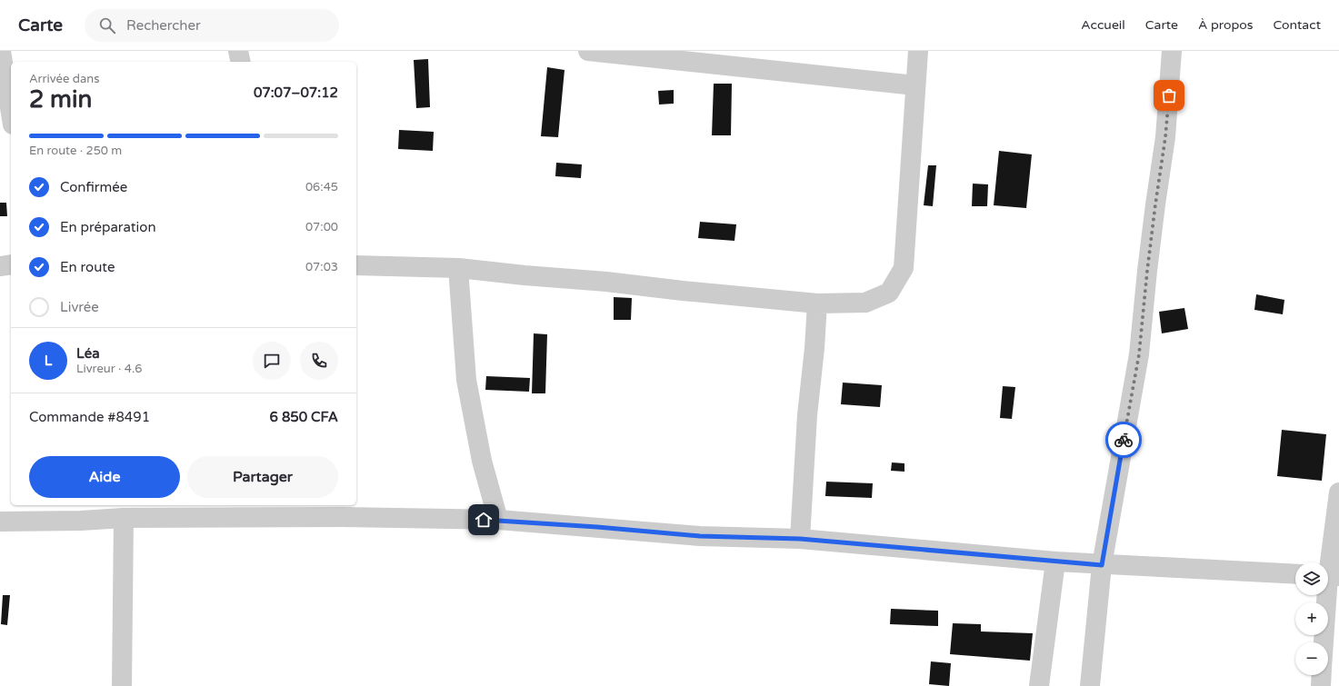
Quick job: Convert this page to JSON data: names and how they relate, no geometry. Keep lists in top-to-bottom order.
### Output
{
  "page": {
    "header": "Carte",
    "search": "Rechercher",
    "nav": [
      "Accueil",
      "Carte",
      "À propos",
      "Contact"
    ],
    "heading": ["2 min", "Arrivée dans", "07:07–07:12"],
    "panel": [
      "Léa",
      "Livreur · 4.6",
      "Commande #8491",
      "6 850 CFA"
    ],
    "bar": "En route · 250 m",
    "list": [
      ["Confirmée", "06:45"],
      ["En préparation", "07:00"],
      ["En route", "07:03"],
      "Livrée"
    ],
    "round": "L",
    "buttons": ["Aide", "Partager"],
    "map_buttons": ["+", "−"]
  }
}
